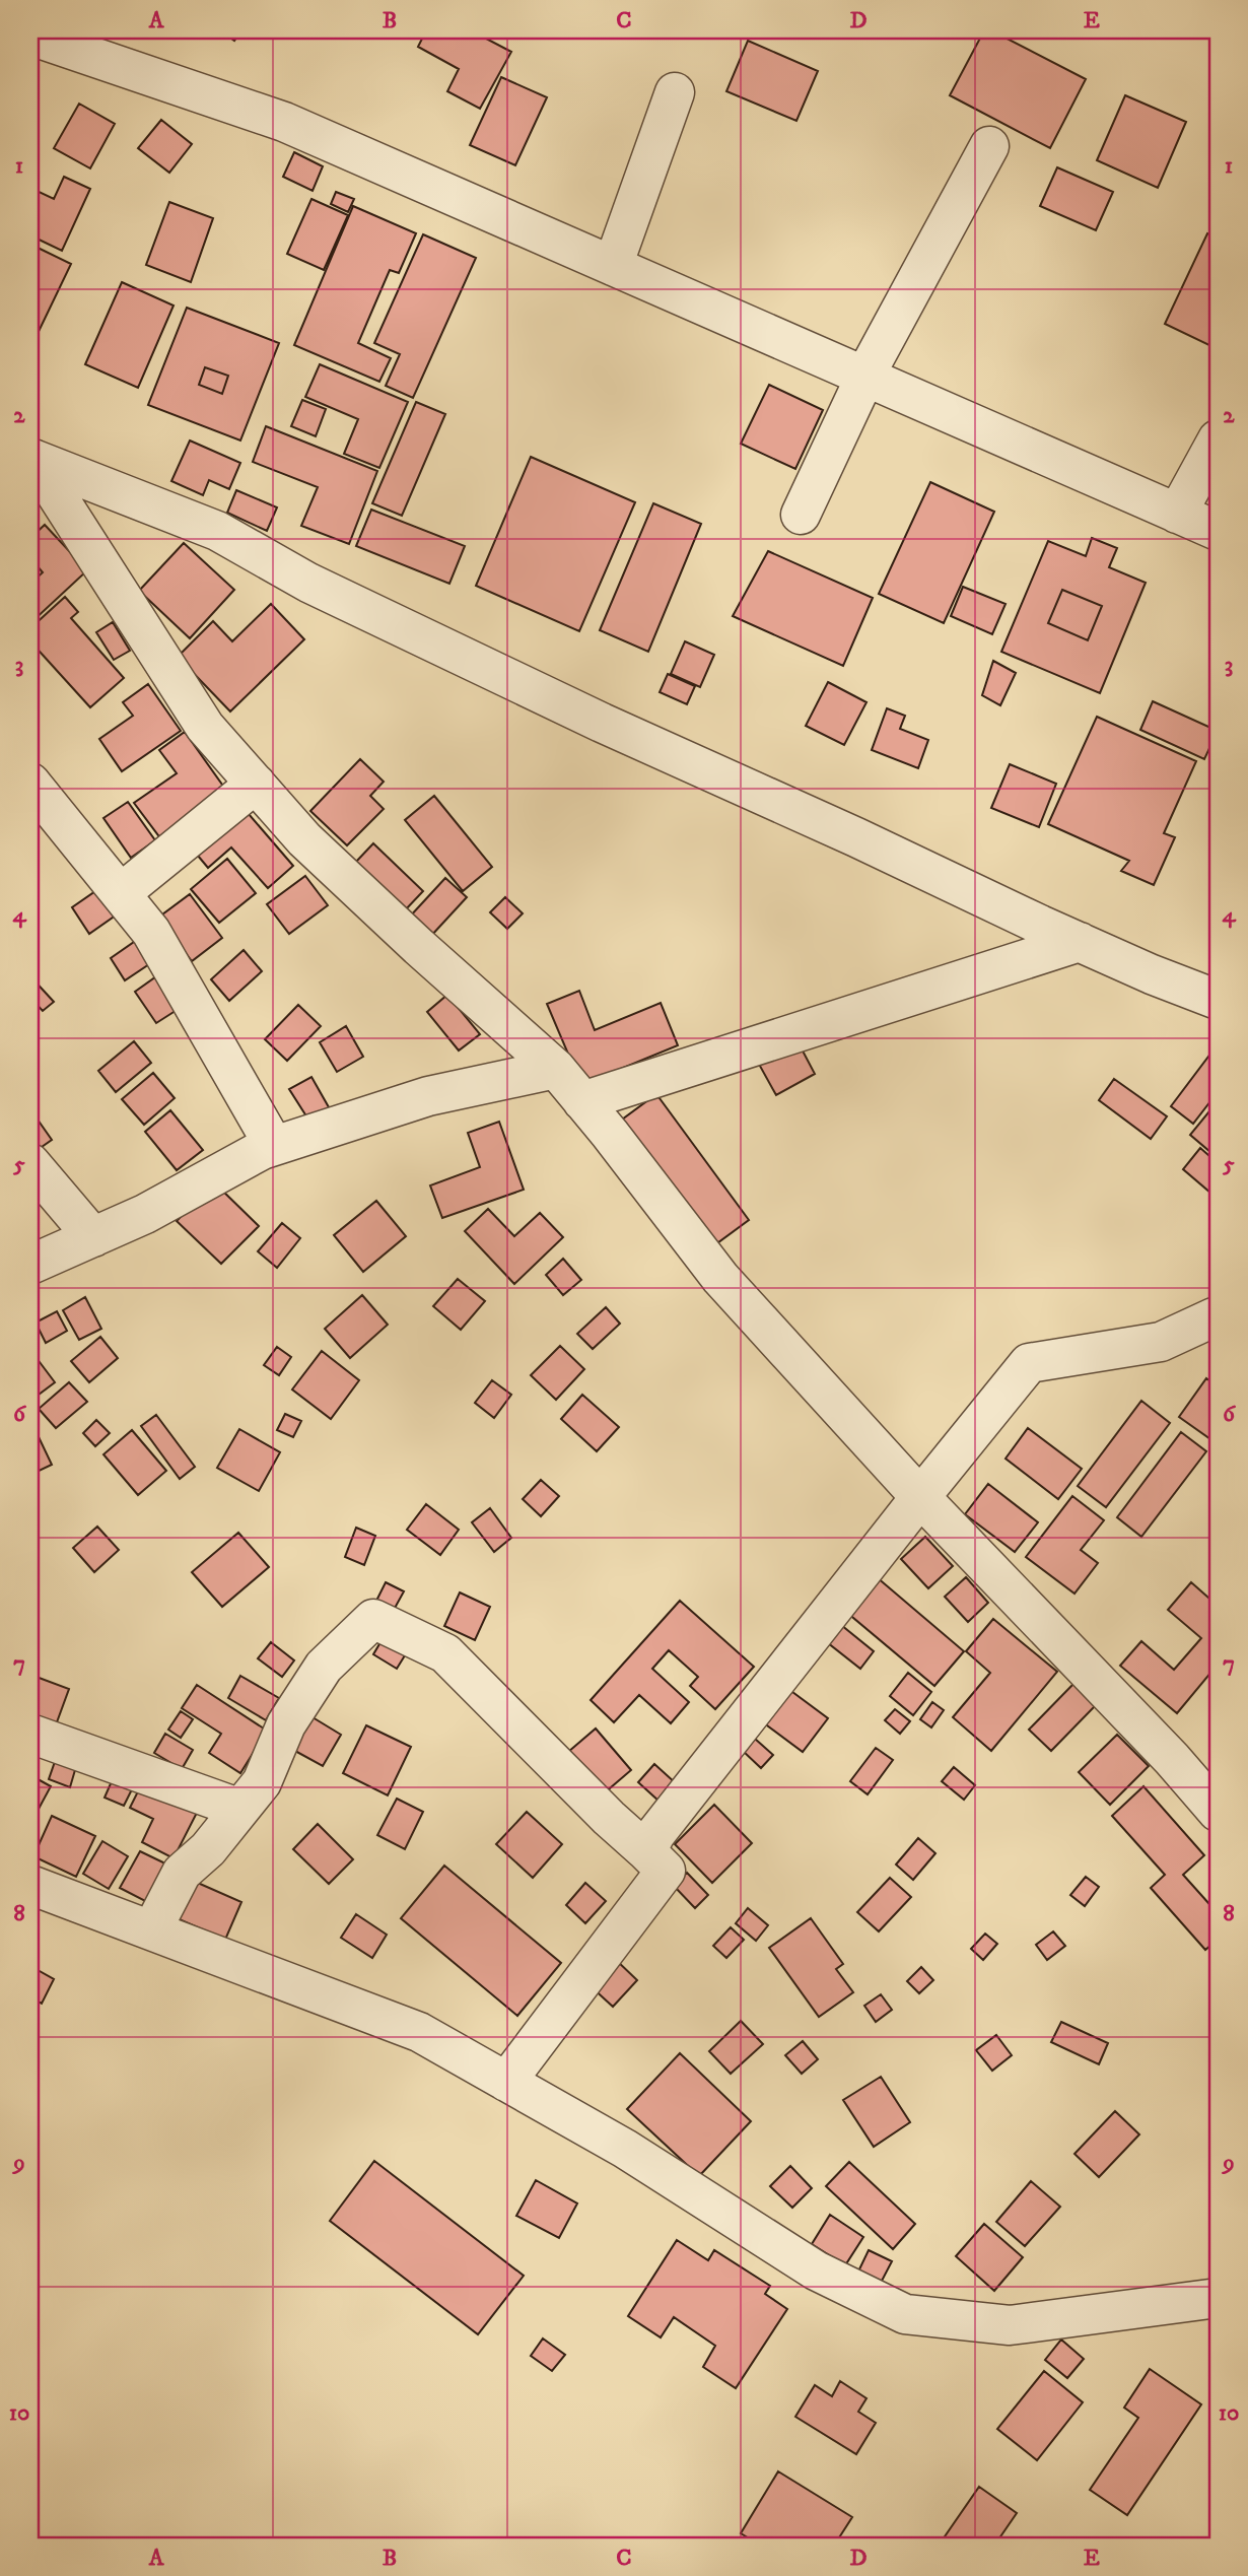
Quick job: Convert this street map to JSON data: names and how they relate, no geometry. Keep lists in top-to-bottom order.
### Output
{
  "grid": {
    "columns": [
      "A",
      "B",
      "C",
      "D",
      "E"
    ],
    "rows": [
      "1",
      "2",
      "3",
      "4",
      "5",
      "6",
      "7",
      "8",
      "9",
      "10"
    ]
  }
}
